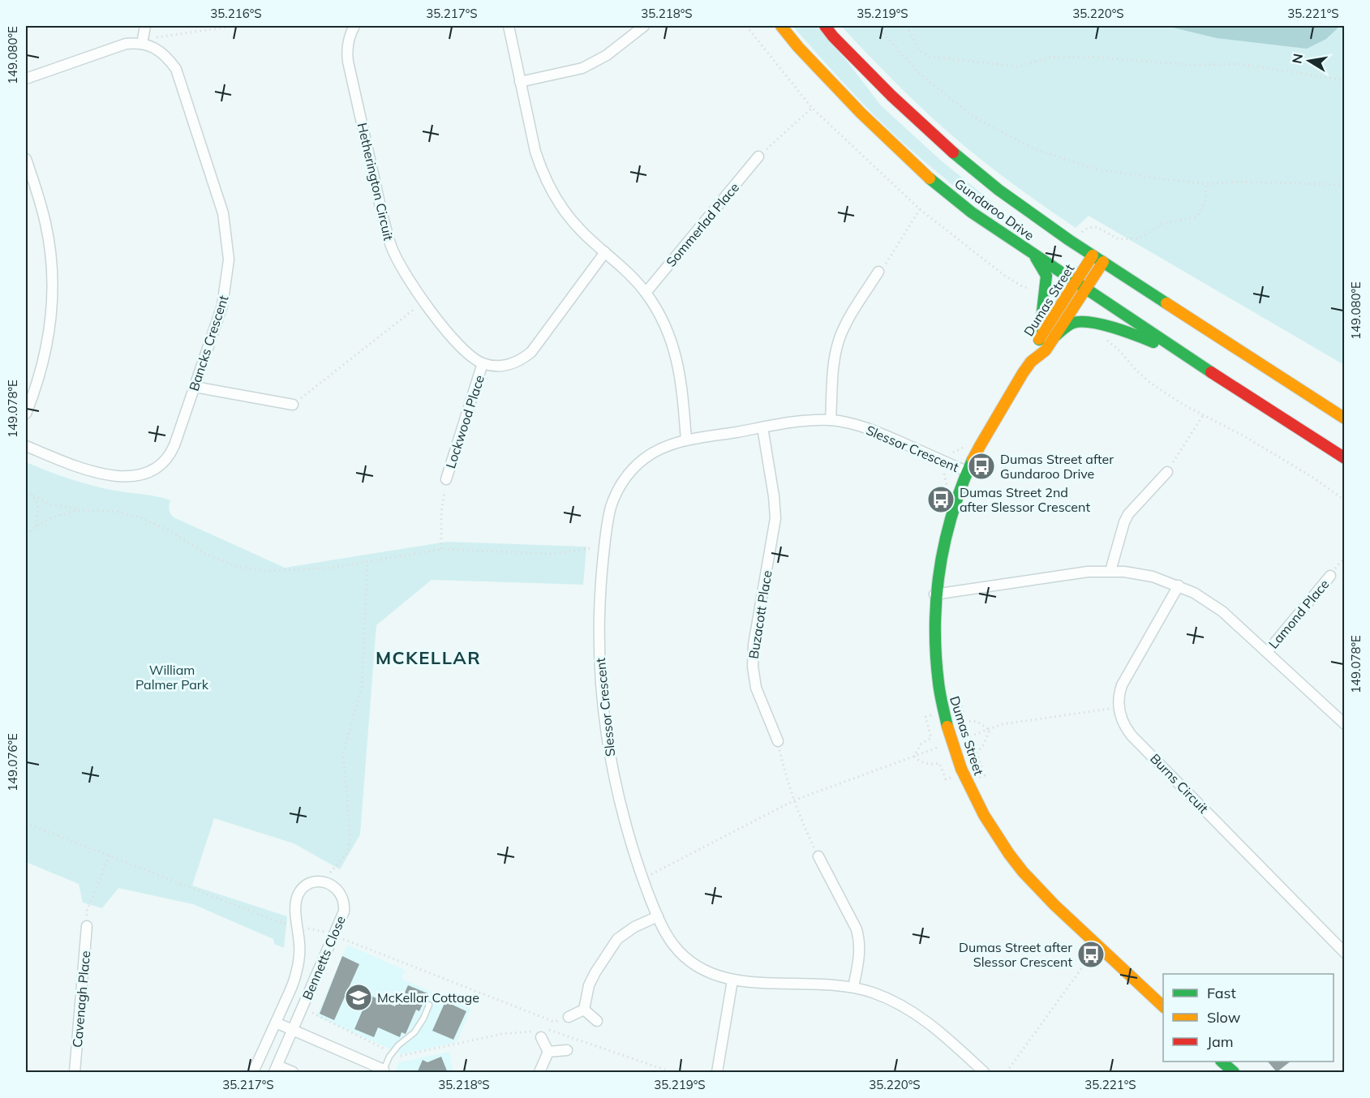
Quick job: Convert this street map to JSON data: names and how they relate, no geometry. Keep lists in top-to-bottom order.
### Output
{
  "streets": {
    "main road": ["Gundaroo Drive", "Dumas Street"],
    "street": [
      "Hetherington Circuit",
      "Sommerlad Place",
      "Bancks Crescent",
      "Lockwood Place",
      "Slessor Crescent",
      "Lamond Place",
      "Buzacott Place",
      "Burns Circuit",
      "Bennetts Close",
      "Cavenagh Place"
    ]
  },
  "crossings": [
    ["Hetherington Circuit", "Lockwood Place"],
    ["Gundaroo Drive", "Dumas Street"],
    ["Dumas Street", "Slessor Crescent"],
    ["Slessor Crescent", "Buzacott Place"]
  ],
  "districts": ["MCKELLAR"],
  "parks": ["William Palmer Park"],
  "places": {
    "bus stop": ["Dumas Street after Gundaroo Drive", "Dumas Street 2nd after Slessor Crescent", "Dumas Street after Slessor Crescent"],
    "school or university": ["McKellar Cottage"]
  },
  "legend": ["Fast", "Slow", "Jam"],
  "north": "left",
  "coordinates": [
    "35.216°S",
    "35.217°S",
    "35.218°S",
    "35.219°S",
    "35.220°S",
    "35.221°S",
    "149.080°E",
    "149.078°E",
    "149.076°E"
  ]
}
